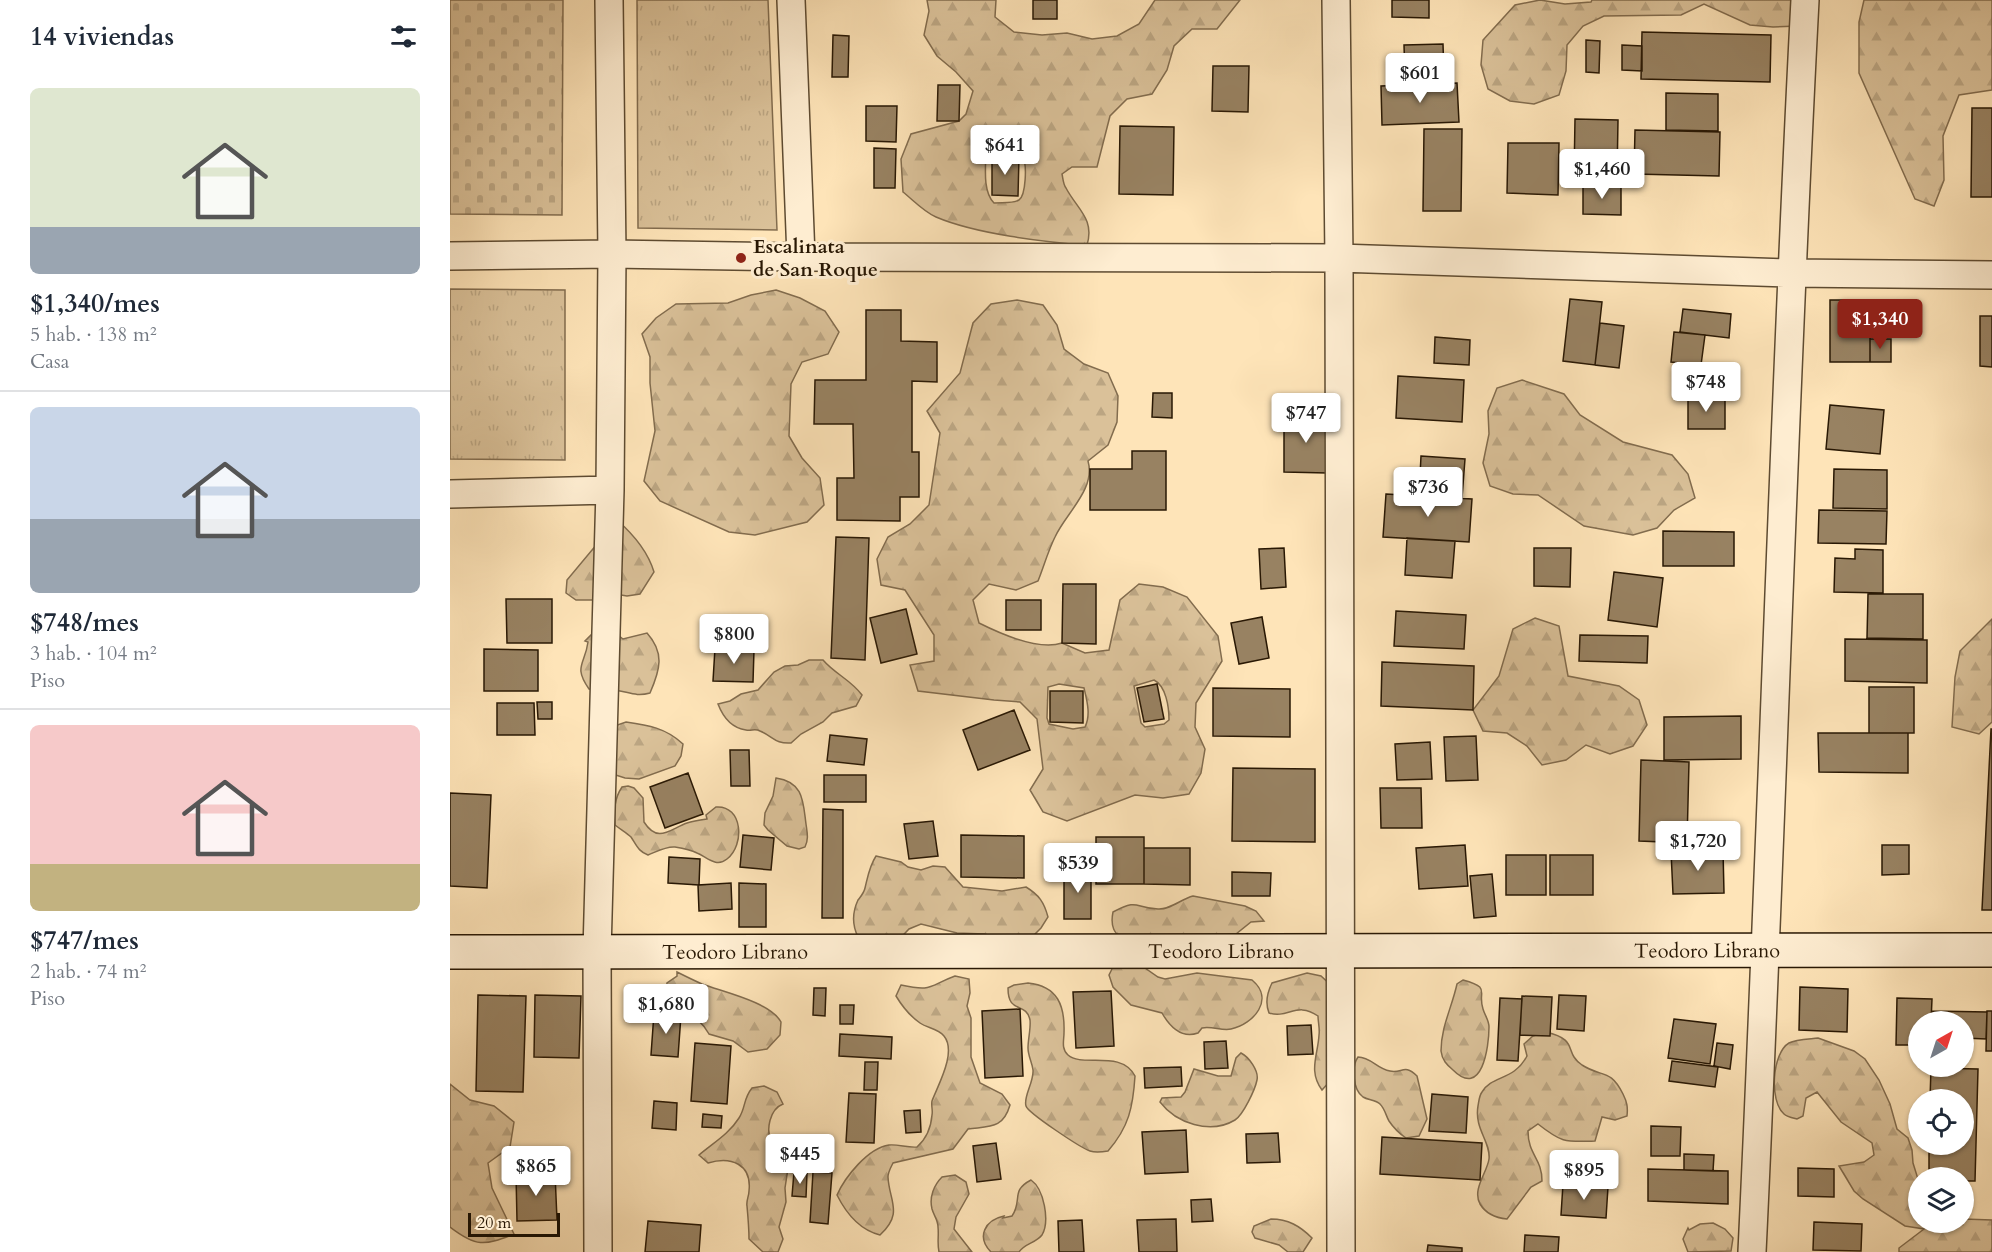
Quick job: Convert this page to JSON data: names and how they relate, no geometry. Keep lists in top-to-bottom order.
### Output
{
  "streets": {
    "main road": ["Teodoro Librano"]
  },
  "places": ["Escalinata de San Roque"],
  "scale_bar": "20 m",
  "north": "top right",
  "page": {
    "heading": "14 viviendas",
    "price": [
      "$601",
      "$641",
      "$1,460",
      "$1,340",
      "$748",
      "$747",
      "$736",
      "$800",
      "$1,720",
      "$539",
      "$1,680",
      "$445",
      "$865",
      "$895"
    ],
    "list": [
      {
        "name": "$1,340/mes",
        "note": "5 hab. · 138 m² · Casa"
      },
      {
        "name": "$748/mes",
        "note": "3 hab. · 104 m² · Piso"
      },
      {
        "name": "$747/mes",
        "note": "2 hab. · 74 m² · Piso"
      }
    ],
    "scale": "20 m"
  }
}
